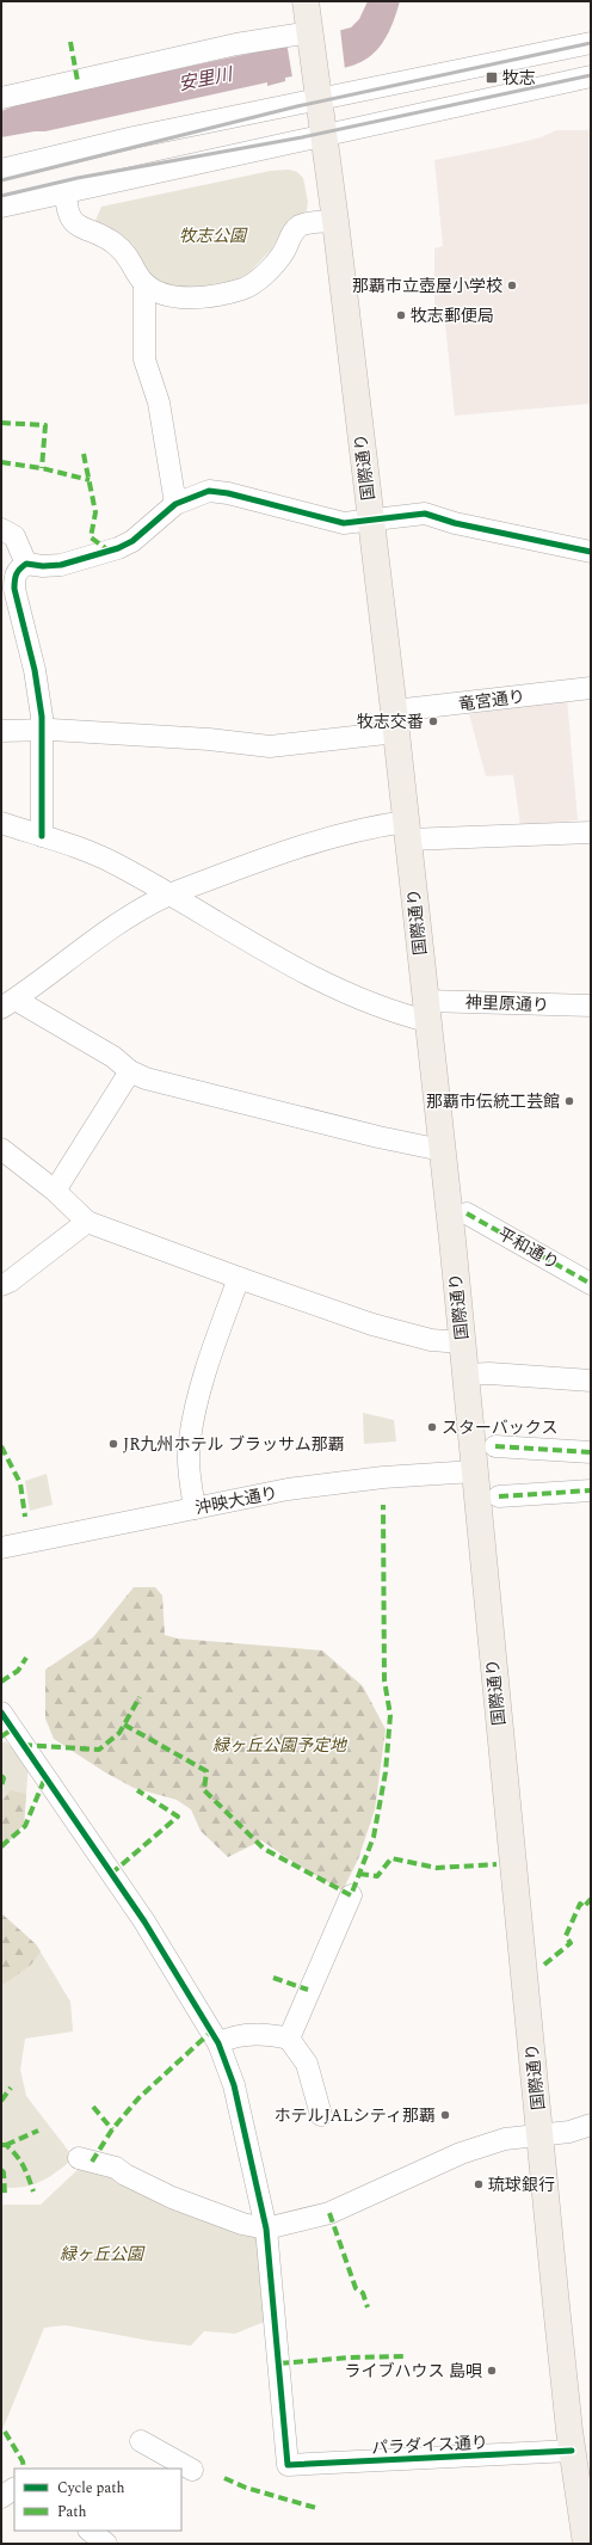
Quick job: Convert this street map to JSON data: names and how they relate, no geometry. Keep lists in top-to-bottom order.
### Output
{
  "streets": {
    "main road": ["国際通り"],
    "street": [
      "竜宮通り",
      "神里原通り",
      "平和通り",
      "沖映大通り",
      "パラダイス通り"
    ]
  },
  "crossings": [
    ["国際通り", "竜宮通り"],
    ["国際通り", "神里原通り"],
    ["国際通り", "沖映大通り"],
    ["国際通り", "パラダイス通り"]
  ],
  "water": ["安里川"],
  "parks": ["牧志公園", "緑ヶ丘公園予定地", "緑ヶ丘公園"],
  "places": {
    "transit": ["牧志"],
    "other": [
      "那覇市立壺屋小学校",
      "牧志郵便局",
      "牧志交番",
      "那覇市伝統工芸館",
      "スターバックス",
      "JR九州ホテル ブラッサム那覇",
      "ホテルJALシティ那覇",
      "琉球銀行",
      "ライブハウス 島唄"
    ]
  },
  "legend": ["Cycle path", "Path"]
}
